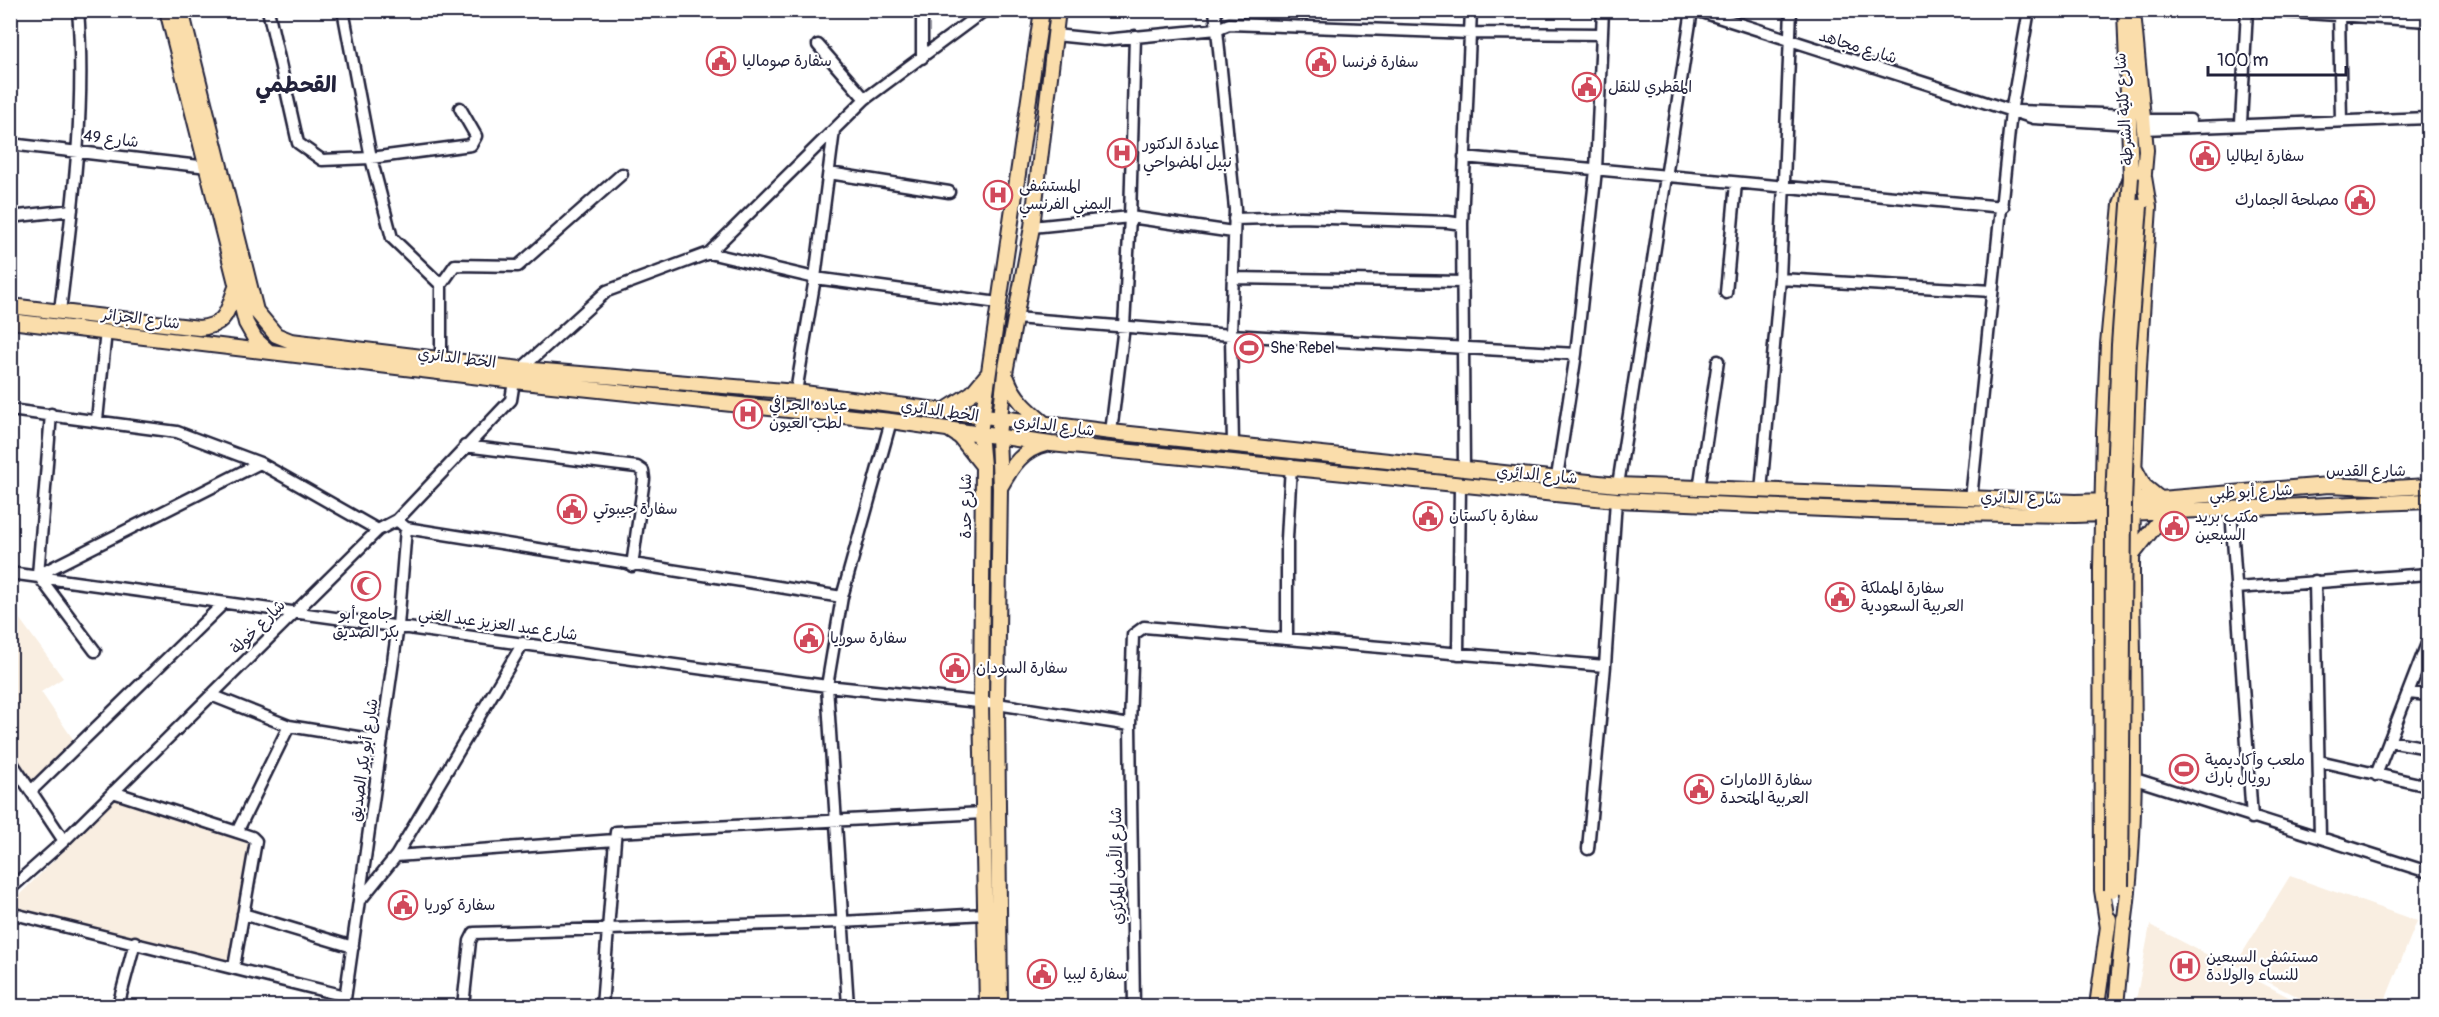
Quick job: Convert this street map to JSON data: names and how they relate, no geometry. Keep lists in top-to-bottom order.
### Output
{
  "streets": {
    "main road": [
      "شارع كلية الشرطة",
      "شارع الجزائر",
      "الخط الدائري",
      "شارع الدائري",
      "شارع القدس",
      "شارع أبو ظبي",
      "شارع حدة"
    ],
    "street": [
      "شارع مجاهد",
      "شارع 49",
      "شارع عبد العزيز عبد الغني",
      "شارع خولة",
      "شارع أبو بكر الصديق",
      "شارع الأمن المركزي"
    ]
  },
  "crossings": [
    ["شارع مجاهد", "شارع كلية الشرطة"],
    ["شارع 49", "الخط الدائري"],
    ["شارع الجزائر", "الخط الدائري"],
    ["الخط الدائري", "شارع الدائري"],
    ["الخط الدائري", "شارع حدة"],
    ["الخط الدائري", "شارع خولة"],
    ["شارع الدائري", "شارع أبو ظبي"],
    ["شارع الدائري", "شارع حدة"],
    ["شارع القدس", "شارع أبو ظبي"],
    ["شارع حدة", "شارع عبد العزيز عبد الغني"],
    ["شارع عبد العزيز عبد الغني", "شارع خولة"],
    ["شارع عبد العزيز عبد الغني", "شارع أبو بكر الصديق"],
    ["شارع عبد العزيز عبد الغني", "شارع الأمن المركزي"],
    ["شارع خولة", "شارع أبو بكر الصديق"]
  ],
  "districts": ["القحطمي"],
  "places": {
    "public building": [
      "سفارة صوماليا",
      "سفارة فرنسا",
      "المقطري للنقل",
      "سفارة ايطاليا",
      "مصلحة الجمارك",
      "سفارة جيبوتي",
      "سفارة باكستان",
      "مكتب بريد السبعين",
      "سفارة المملكة العربية السعودية",
      "سفارة سوريا",
      "سفارة السودان",
      "سفارة الامارات العربية المتحدة",
      "سفارة كوريا",
      "سفارة ليبيا"
    ],
    "hospital": [
      "عيادة الدكتور نبيل المضواحي",
      "المستشفى اليمني الفرنسي",
      "عياده الجرافي لطب العيون",
      "مستشفى السبعين للنساء والولادة"
    ],
    "sports": ["She Rebel", "ملعب وأكاديمية رويال بارك"],
    "mosque": ["جامع أبو بكر الصديق"]
  },
  "scale_bar": "100 m"
}
